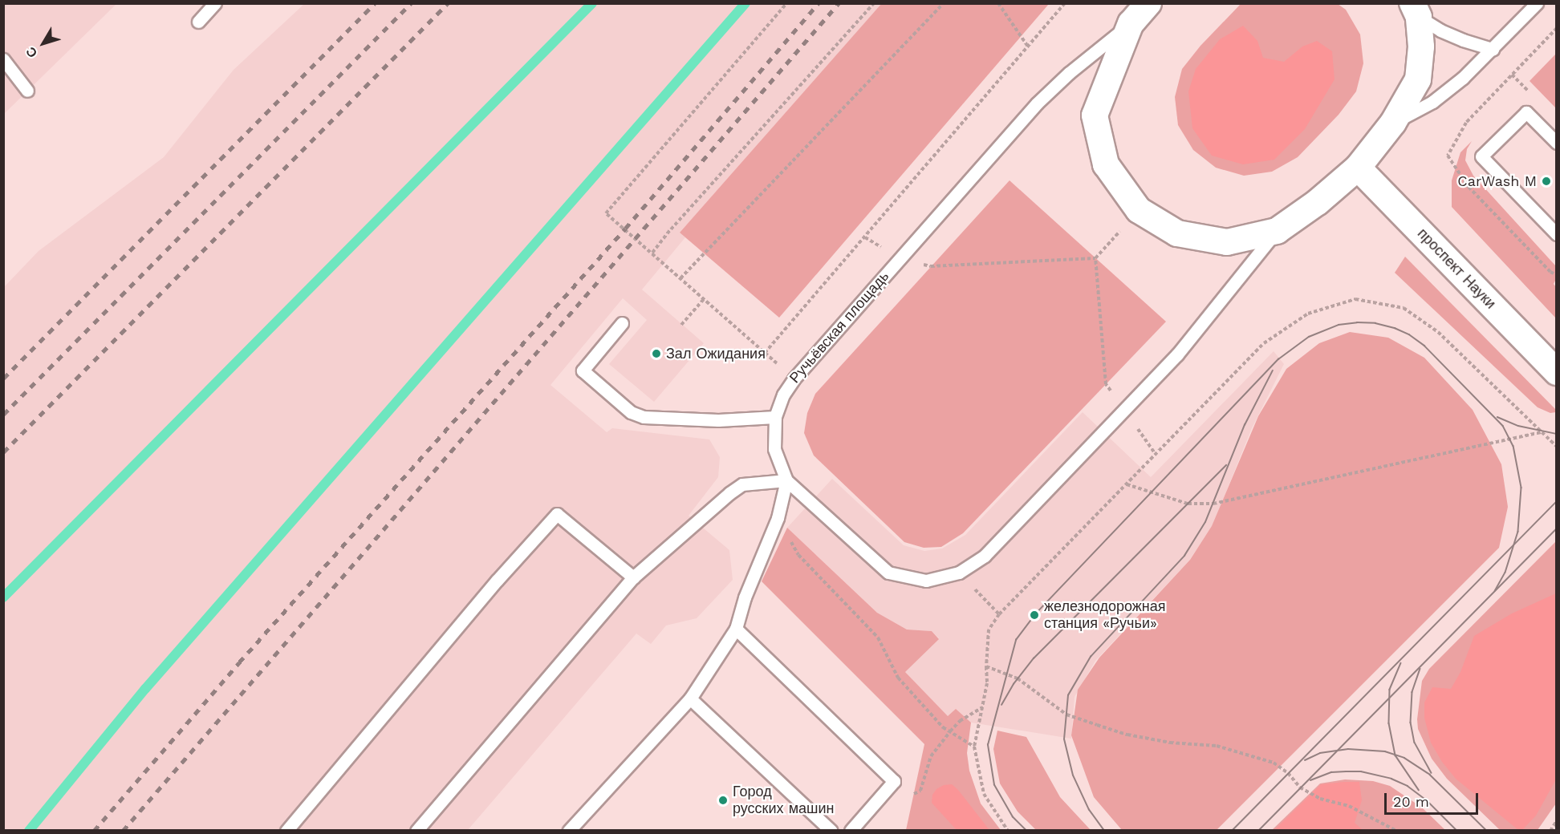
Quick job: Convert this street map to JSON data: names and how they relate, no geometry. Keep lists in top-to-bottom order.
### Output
{
  "streets": {
    "street": ["проспект Науки", "Ручьёвская площадь"]
  },
  "crossings": [
    ["проспект Науки", "Ручьёвская площадь"]
  ],
  "places": [
    "CarWash M",
    "Зал Ожидания",
    "железнодорожная станция «Ручьи»",
    "Город русских машин"
  ],
  "scale_bar": "20 m",
  "north": "bottom left"
}
